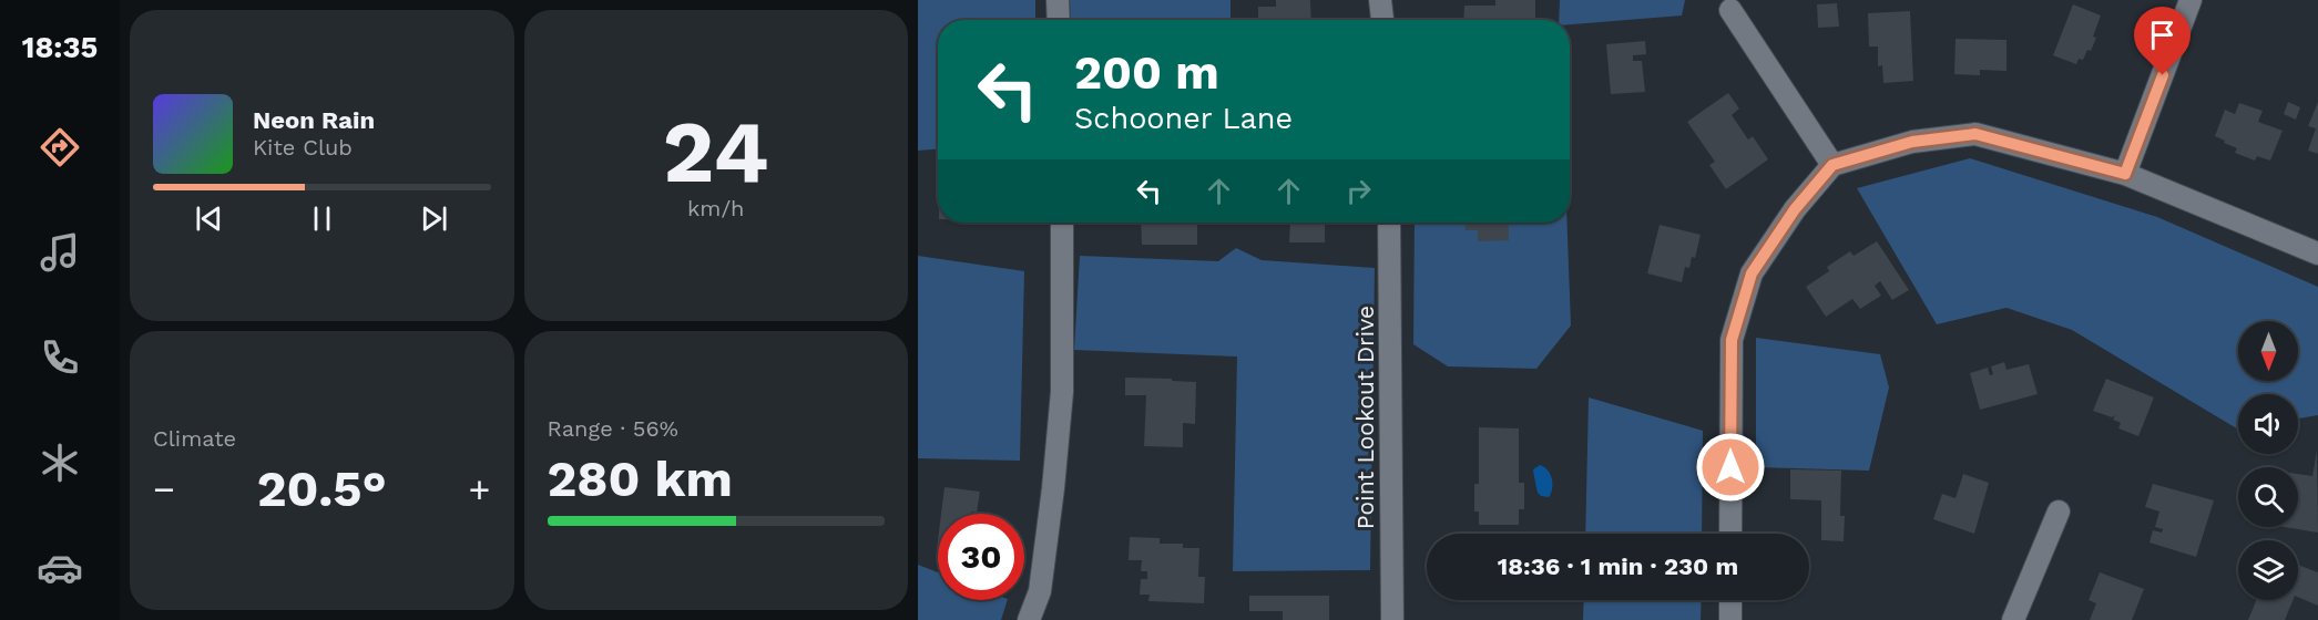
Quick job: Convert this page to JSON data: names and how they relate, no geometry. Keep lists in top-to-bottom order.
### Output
{
  "streets": {
    "street": ["Point Lookout Drive"]
  },
  "north": "bottom",
  "page": {
    "tabs": "18:35",
    "tile": [
      ["24", "km/h"],
      "Climate",
      ["Range · 56%", "280 km"]
    ],
    "turn": ["200 m", "Schooner Lane"],
    "song": ["Neon Rain", "Kite Club"],
    "heat": ["−", "20.5°", "+"],
    "limit": "30",
    "trip": "18:36 · 1 min · 230 m"
  }
}
